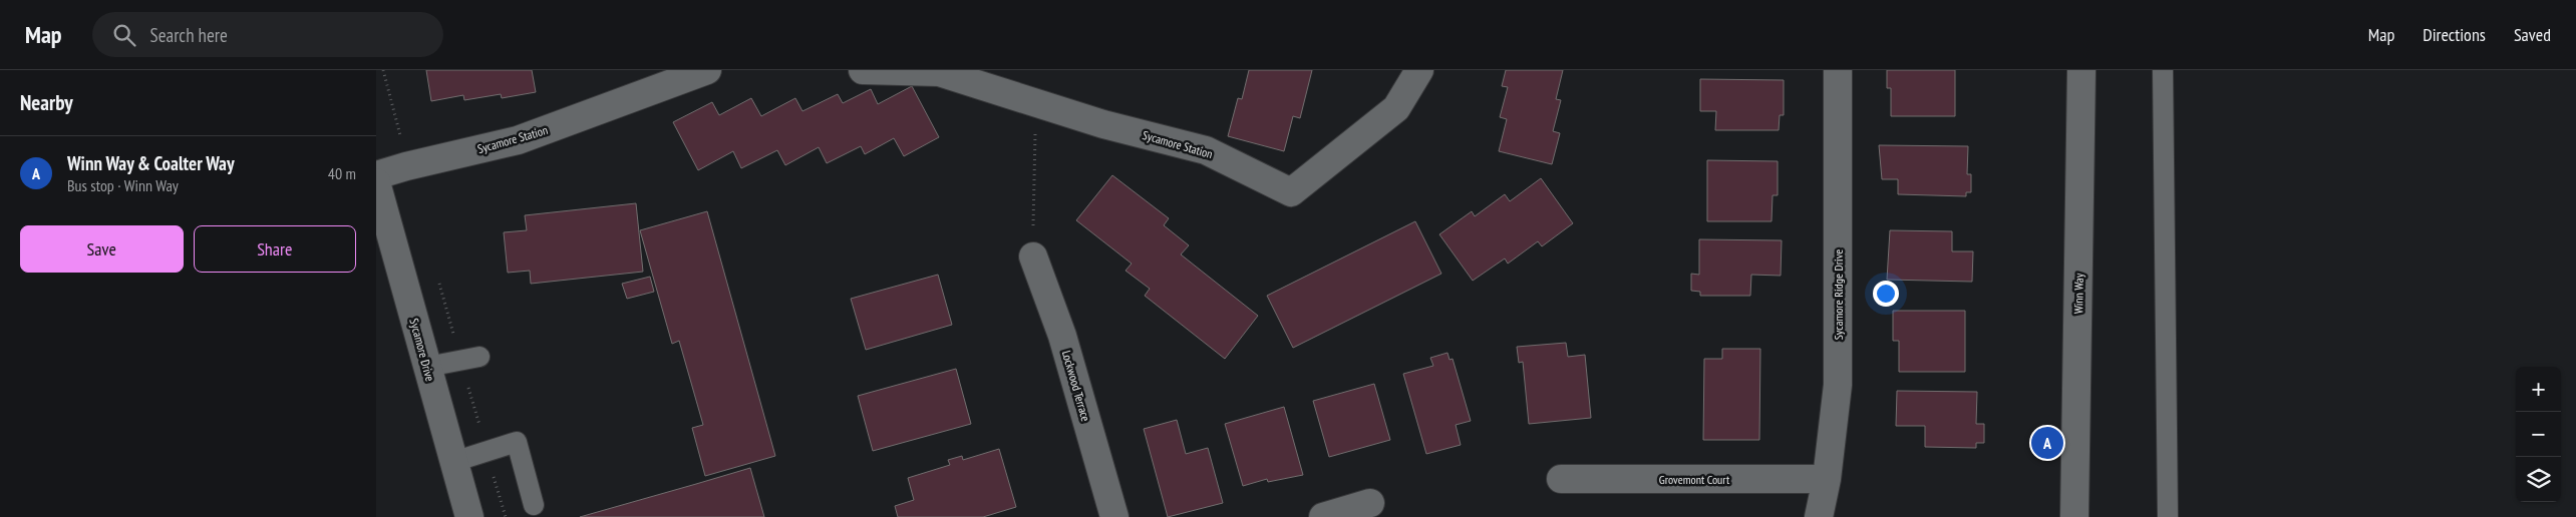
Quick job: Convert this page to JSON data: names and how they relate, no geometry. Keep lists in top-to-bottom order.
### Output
{
  "streets": {
    "street": [
      "Sycamore Station",
      "Winn Way",
      "Sycamore Ridge Drive",
      "Sycamore Drive",
      "Lockwood Terrace",
      "Grovemont Court"
    ]
  },
  "crossings": [
    ["Sycamore Ridge Drive", "Grovemont Court"]
  ],
  "page": {
    "header": "Map",
    "search": "Search here",
    "nav": ["Map", "Directions", "Saved"],
    "heading": "Nearby",
    "list": [
      {
        "mark": "A",
        "name": "Winn Way & Coalter Way",
        "note": "Bus stop · Winn Way",
        "value": "40 m"
      }
    ],
    "buttons": ["Save", "Share"],
    "map_buttons": ["+", "−"],
    "pins": "A"
  }
}
